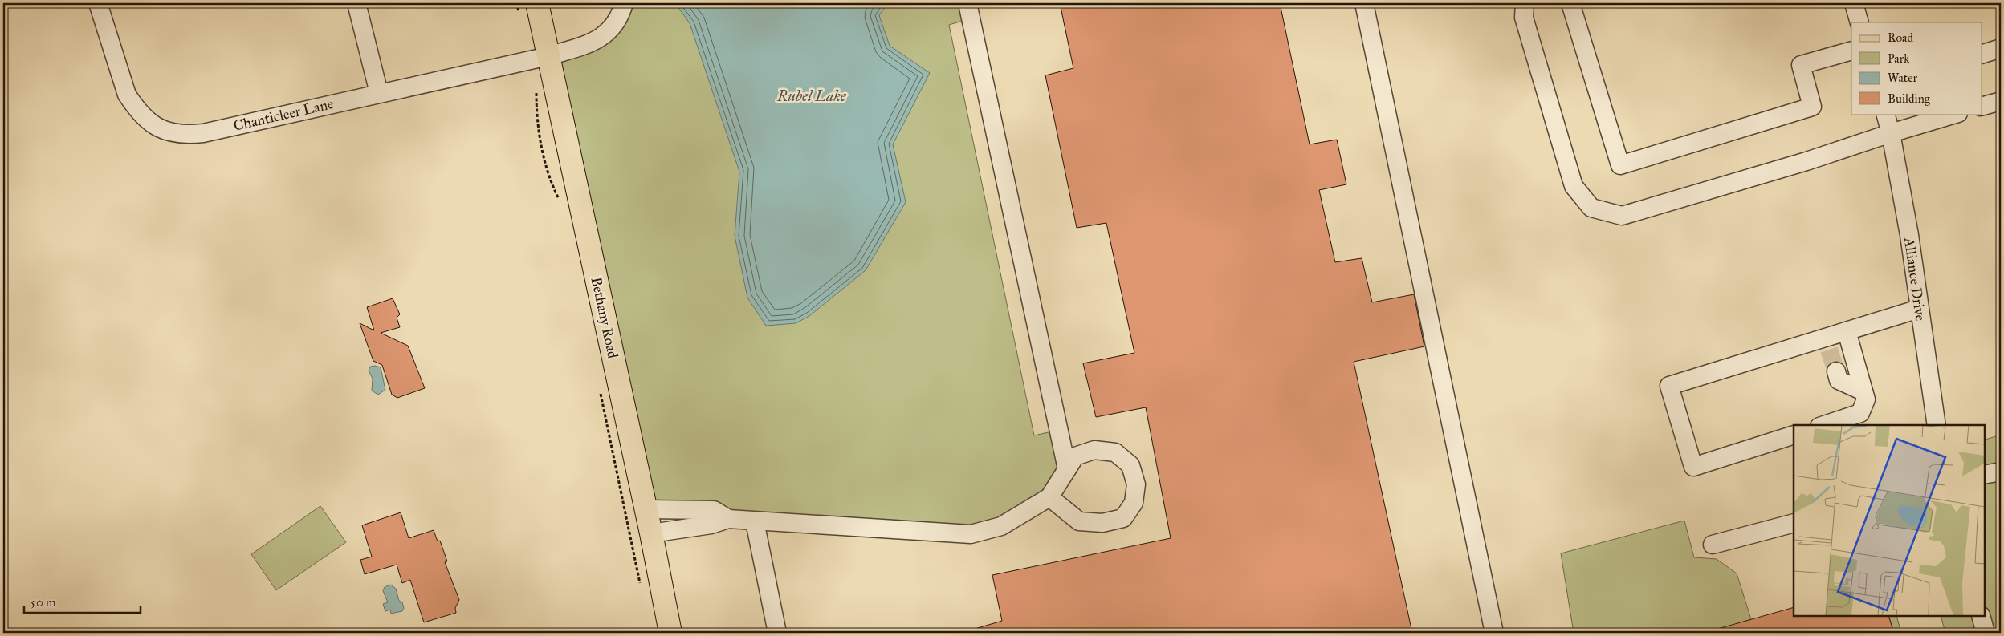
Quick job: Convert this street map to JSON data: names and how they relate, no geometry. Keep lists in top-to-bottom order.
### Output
{
  "streets": {
    "main road": ["Bethany Road"],
    "street": ["Chanticleer Lane", "Alliance Drive"]
  },
  "crossings": [
    ["Chanticleer Lane", "Bethany Road"]
  ],
  "water": ["Rubel Lake"],
  "legend": [
    "Road",
    "Park",
    "Water",
    "Building"
  ],
  "scale_bar": "50 m"
}
